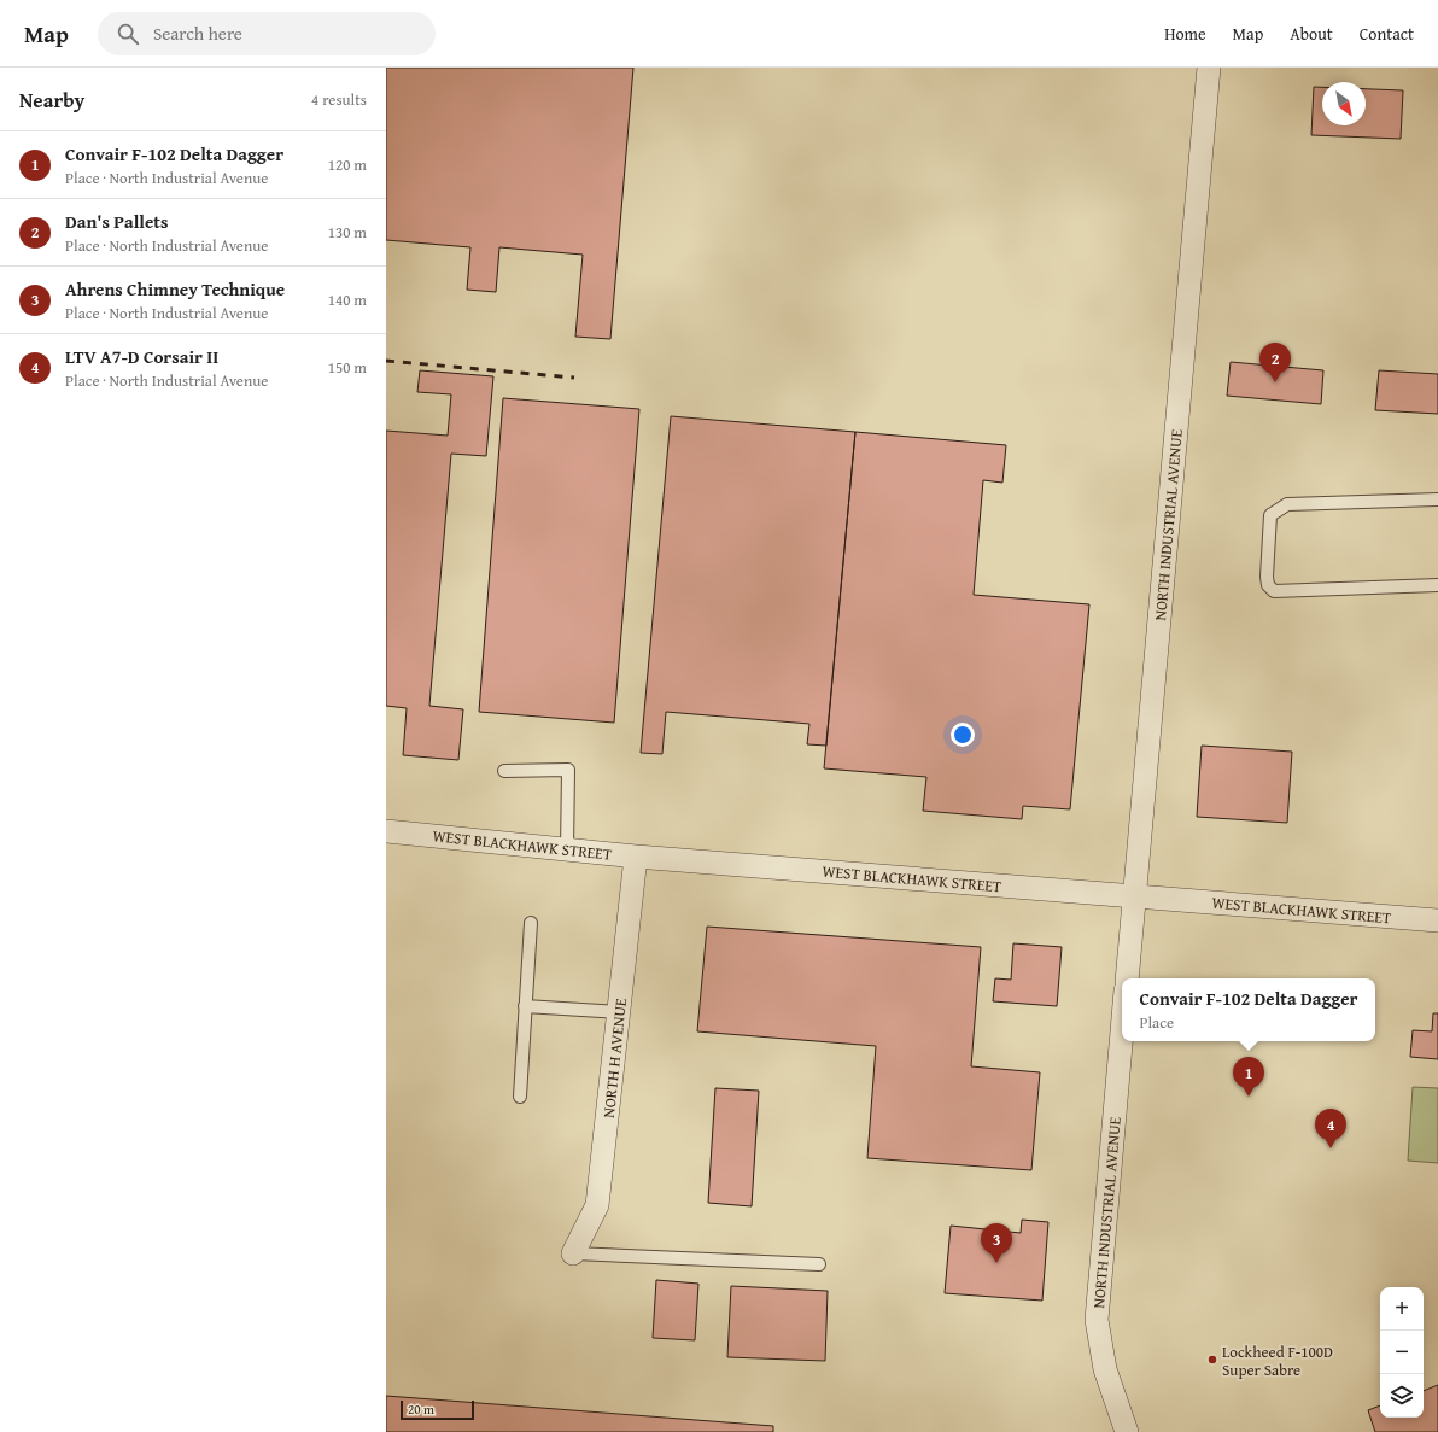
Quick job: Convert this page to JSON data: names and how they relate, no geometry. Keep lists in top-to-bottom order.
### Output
{
  "streets": {
    "street": ["NORTH INDUSTRIAL AVENUE", "WEST BLACKHAWK STREET", "NORTH H AVENUE"]
  },
  "crossings": [
    ["NORTH INDUSTRIAL AVENUE", "WEST BLACKHAWK STREET"],
    ["WEST BLACKHAWK STREET", "NORTH H AVENUE"]
  ],
  "places": ["Lockheed F-100D Super Sabre"],
  "scale_bar": "20 m",
  "north": "bottom right",
  "page": {
    "header": "Map",
    "search": "Search here",
    "nav": [
      "Home",
      "Map",
      "About",
      "Contact"
    ],
    "heading": ["Nearby", "4 results"],
    "list": [
      {
        "mark": "1",
        "name": "Convair F-102 Delta Dagger",
        "note": "Place · North Industrial Avenue",
        "value": "120 m"
      },
      {
        "mark": "2",
        "name": "Dan's Pallets",
        "note": "Place · North Industrial Avenue",
        "value": "130 m"
      },
      {
        "mark": "3",
        "name": "Ahrens Chimney Technique",
        "note": "Place · North Industrial Avenue",
        "value": "140 m"
      },
      {
        "mark": "4",
        "name": "LTV A7-D Corsair II",
        "note": "Place · North Industrial Avenue",
        "value": "150 m"
      }
    ],
    "pins": [
      "2",
      "1",
      "4",
      "3"
    ],
    "popup": ["Convair F-102 Delta Dagger", "Place"],
    "map_buttons": ["+", "−"],
    "scale": "20 m"
  }
}
